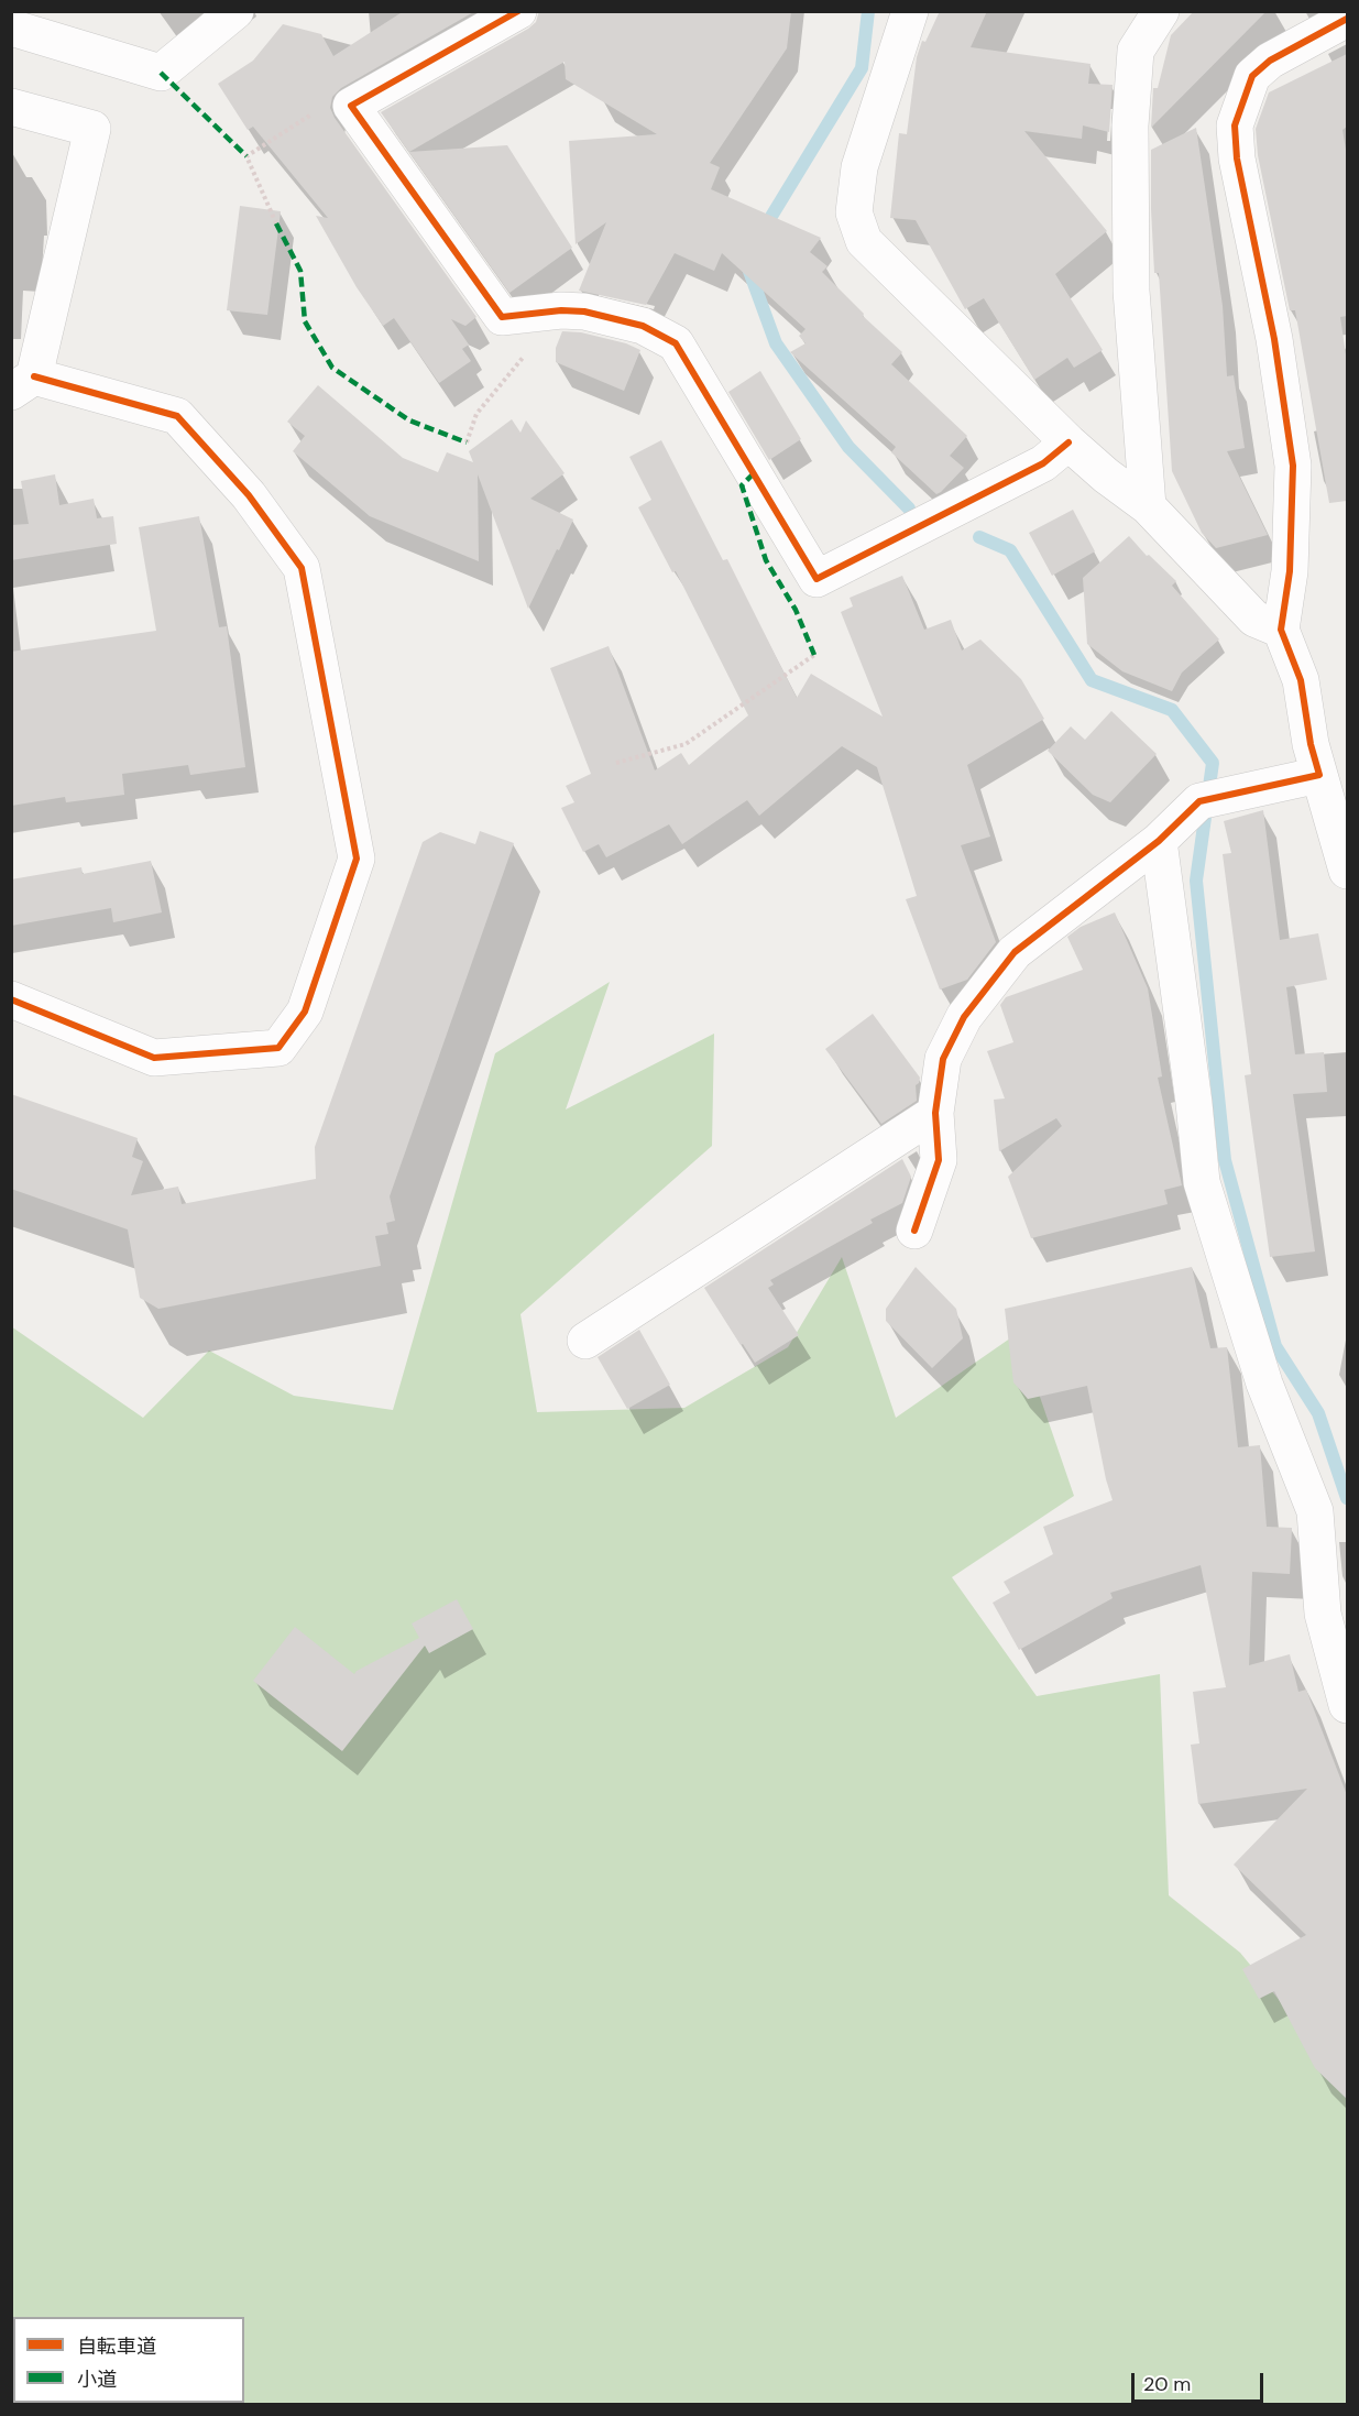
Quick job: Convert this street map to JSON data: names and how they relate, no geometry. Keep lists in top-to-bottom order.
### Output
{
  "legend": ["自転車道", "小道"],
  "scale_bar": "20 m"
}
